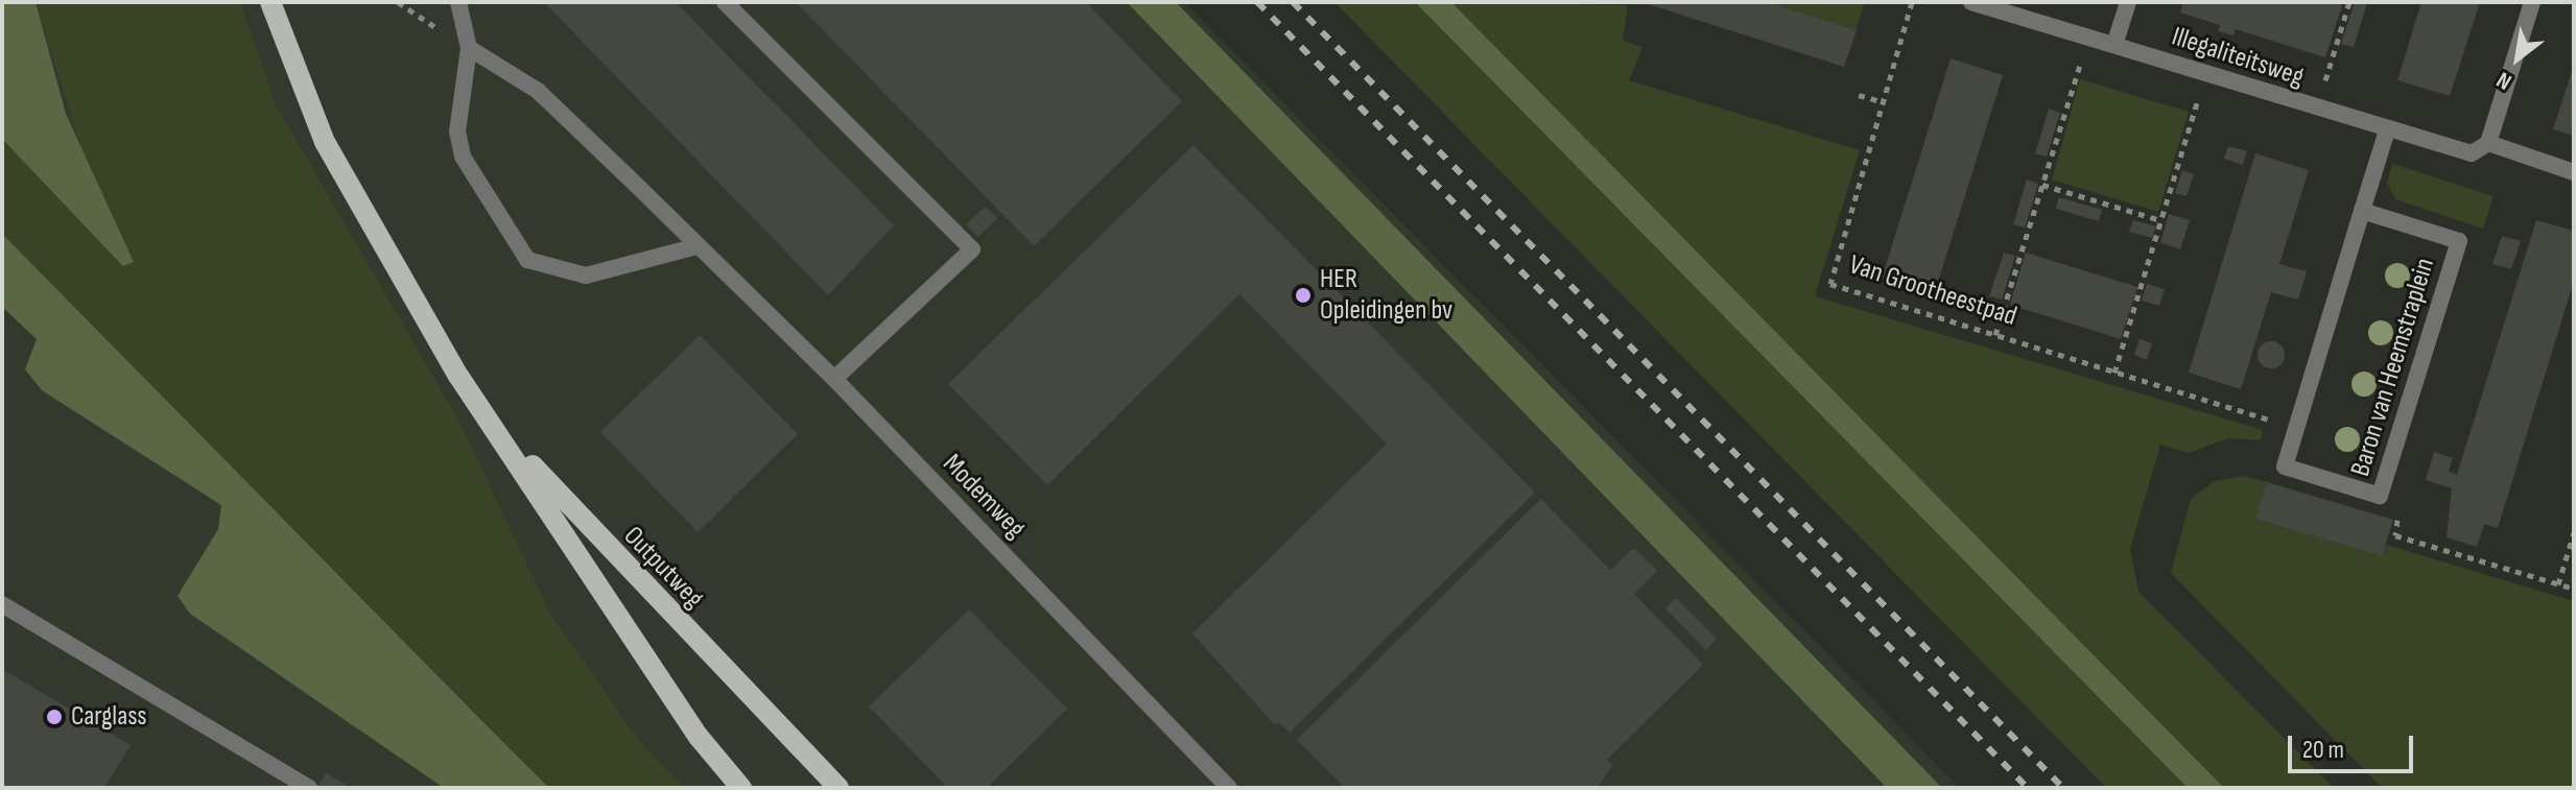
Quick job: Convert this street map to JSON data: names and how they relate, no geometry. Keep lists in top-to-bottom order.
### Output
{
  "streets": {
    "main road": ["Outputweg"],
    "street": ["Illegaliteitsweg", "Baron van Heemstraplein", "Modemweg"],
    "path": ["Van Grootheestpad"]
  },
  "crossings": [
    ["Illegaliteitsweg", "Baron van Heemstraplein"],
    ["Van Grootheestpad", "Baron van Heemstraplein"]
  ],
  "places": ["HER Opleidingen bv", "Carglass"],
  "scale_bar": "20 m",
  "north": "bottom left"
}
